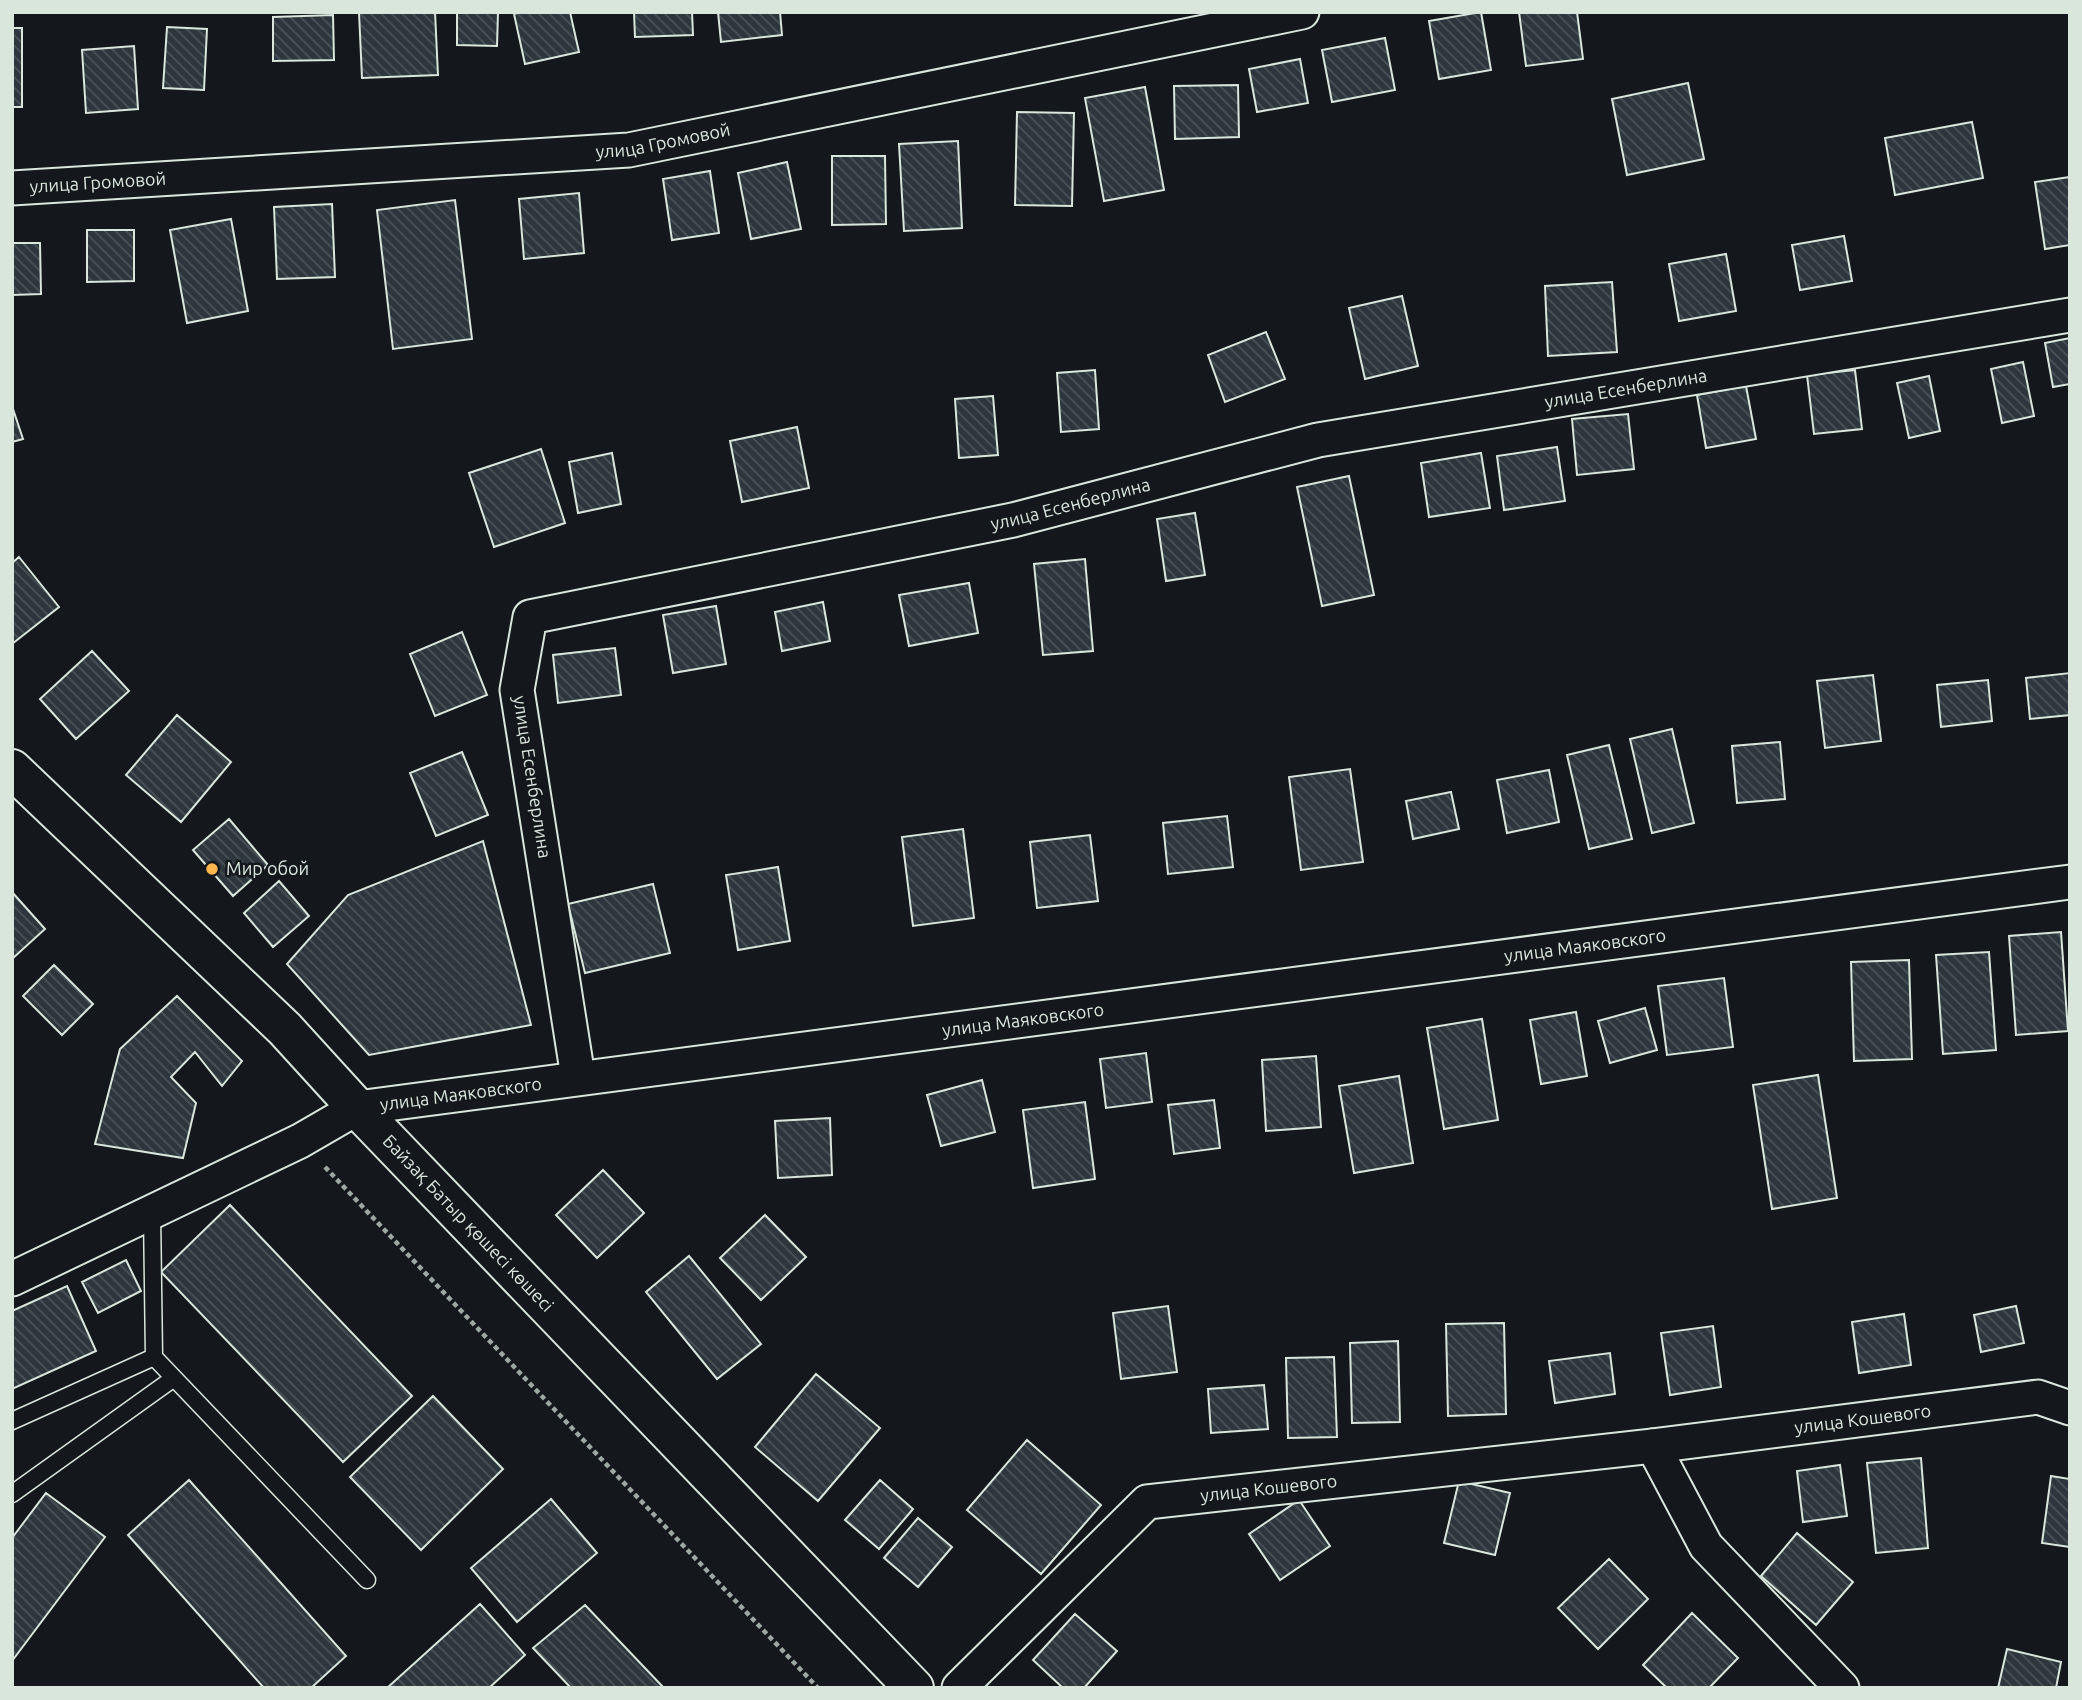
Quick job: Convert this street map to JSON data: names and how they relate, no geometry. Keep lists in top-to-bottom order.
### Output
{
  "streets": {
    "main road": ["Байзақ Батыр қөшесі көшесі"],
    "street": [
      "улица Громовой",
      "улица Есенберлина",
      "улица Маяковского",
      "улица Кошевого"
    ]
  },
  "crossings": [
    ["улица Есенберлина", "улица Маяковского"],
    ["улица Маяковского", "Байзақ Батыр қөшесі көшесі"]
  ],
  "places": ["Мир обой"]
}
